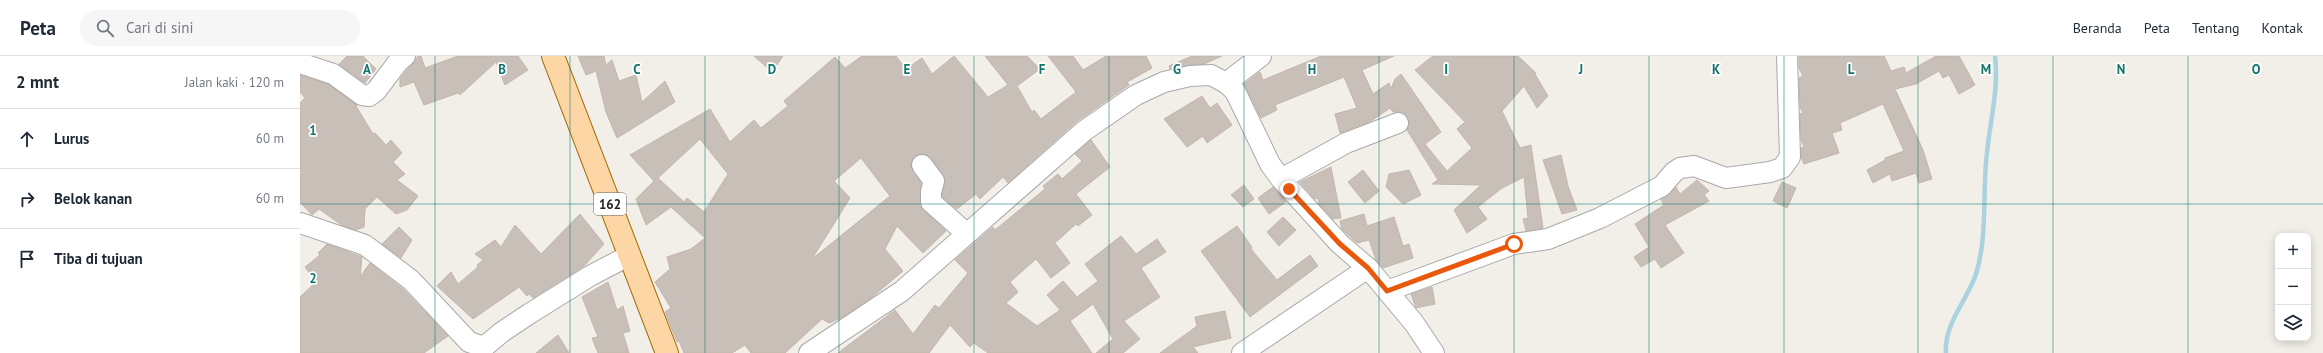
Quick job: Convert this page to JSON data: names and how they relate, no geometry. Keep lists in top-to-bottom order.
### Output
{
  "streets": {
    "main road": ["162"]
  },
  "page": {
    "header": "Peta",
    "search": "Cari di sini",
    "nav": [
      "Beranda",
      "Peta",
      "Tentang",
      "Kontak"
    ],
    "heading": ["2 mnt", "Jalan kaki · 120 m"],
    "list": [
      ["Lurus", "60 m"],
      ["Belok kanan", "60 m"],
      "Tiba di tujuan"
    ],
    "map_buttons": ["+", "−"]
  },
  "grid": {
    "columns": [
      "A",
      "B",
      "C",
      "D",
      "E",
      "F",
      "G",
      "H",
      "I",
      "J",
      "K",
      "L",
      "M",
      "N",
      "O"
    ],
    "rows": ["1", "2"]
  }
}
